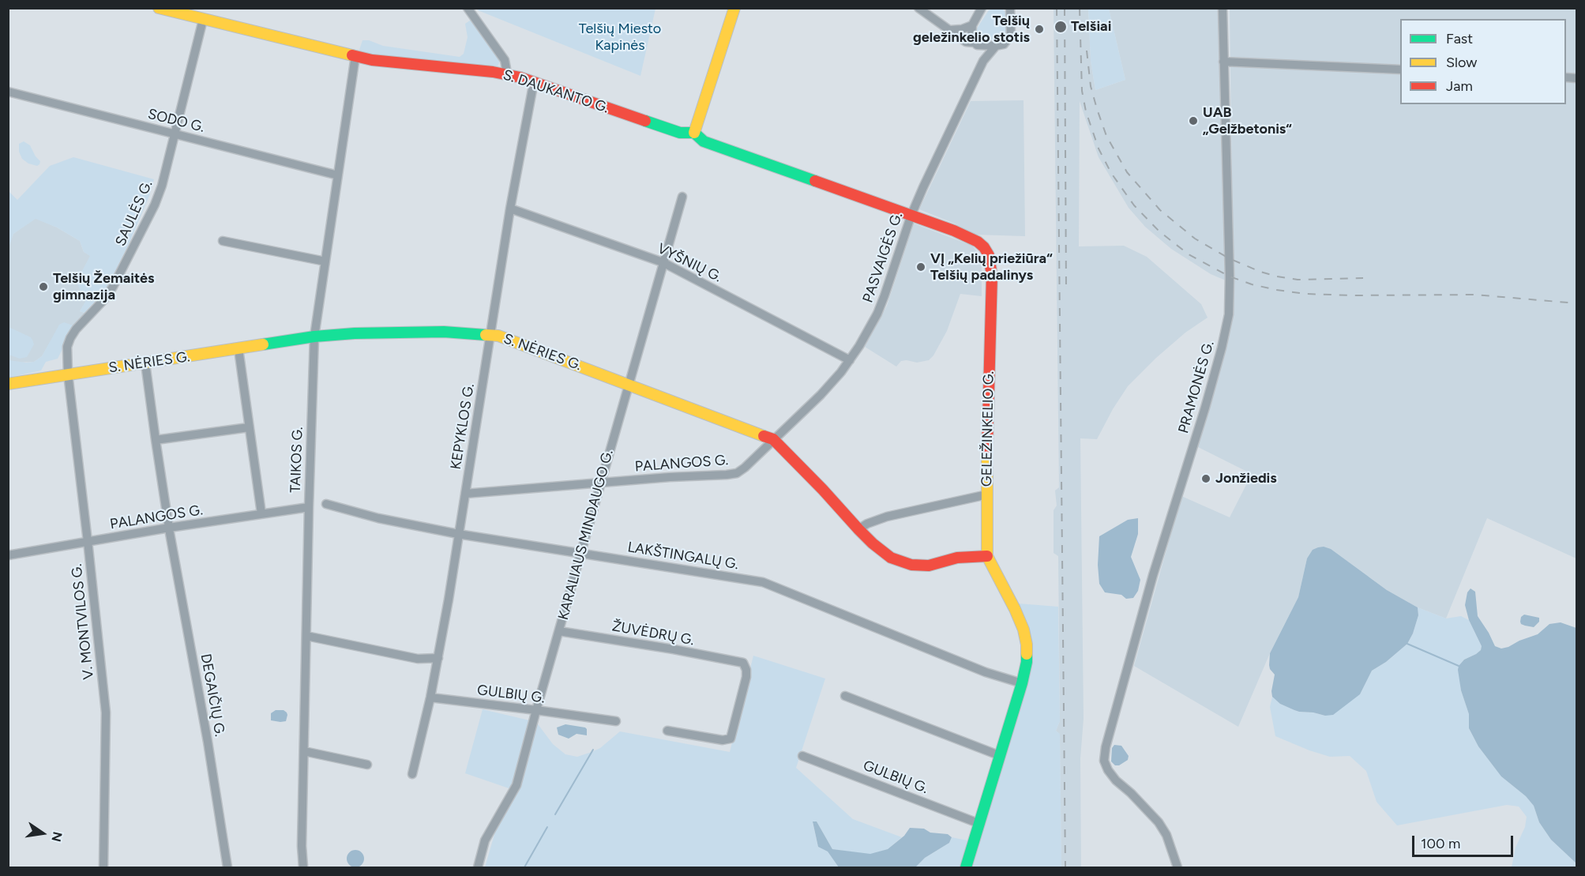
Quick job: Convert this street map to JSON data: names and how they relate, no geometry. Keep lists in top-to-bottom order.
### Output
{
  "streets": {
    "street": [
      "S. DAUKANTO G.",
      "SODO G.",
      "SAULĖS G.",
      "PASVAIGĖS G.",
      "VYŠNIŲ G.",
      "S. NĖRIES G.",
      "PRAMONĖS G.",
      "KEPYKLOS G.",
      "GELEŽINKELIO G.",
      "TAIKOS G.",
      "PALANGOS G.",
      "KARALIAUS MINDAUGO G.",
      "LAKŠTINGALŲ G.",
      "V. MONTVILOS G.",
      "ŽUVĖDRŲ G.",
      "GULBIŲ G.",
      "DEGAIČIŲ G."
    ]
  },
  "crossings": [
    ["S. DAUKANTO G.", "SAULĖS G."],
    ["S. DAUKANTO G.", "PASVAIGĖS G."],
    ["S. DAUKANTO G.", "KEPYKLOS G."],
    ["S. DAUKANTO G.", "GELEŽINKELIO G."],
    ["S. DAUKANTO G.", "TAIKOS G."],
    ["SODO G.", "SAULĖS G."],
    ["SODO G.", "TAIKOS G."],
    ["SAULĖS G.", "S. NĖRIES G."],
    ["SAULĖS G.", "V. MONTVILOS G."],
    ["PASVAIGĖS G.", "VYŠNIŲ G."],
    ["PASVAIGĖS G.", "S. NĖRIES G."],
    ["PASVAIGĖS G.", "GELEŽINKELIO G."],
    ["PASVAIGĖS G.", "PALANGOS G."],
    ["VYŠNIŲ G.", "KEPYKLOS G."],
    ["VYŠNIŲ G.", "KARALIAUS MINDAUGO G."],
    ["S. NĖRIES G.", "KEPYKLOS G."],
    ["S. NĖRIES G.", "GELEŽINKELIO G."],
    ["S. NĖRIES G.", "TAIKOS G."],
    ["S. NĖRIES G.", "PALANGOS G."],
    ["S. NĖRIES G.", "KARALIAUS MINDAUGO G."],
    ["S. NĖRIES G.", "V. MONTVILOS G."],
    ["S. NĖRIES G.", "DEGAIČIŲ G."],
    ["KEPYKLOS G.", "PALANGOS G."],
    ["KEPYKLOS G.", "LAKŠTINGALŲ G."],
    ["KEPYKLOS G.", "GULBIŲ G."],
    ["GELEŽINKELIO G.", "LAKŠTINGALŲ G."],
    ["GELEŽINKELIO G.", "GULBIŲ G."],
    ["TAIKOS G.", "PALANGOS G."],
    ["PALANGOS G.", "KARALIAUS MINDAUGO G."],
    ["PALANGOS G.", "V. MONTVILOS G."],
    ["PALANGOS G.", "DEGAIČIŲ G."],
    ["KARALIAUS MINDAUGO G.", "LAKŠTINGALŲ G."],
    ["KARALIAUS MINDAUGO G.", "ŽUVĖDRŲ G."],
    ["KARALIAUS MINDAUGO G.", "GULBIŲ G."]
  ],
  "parks": ["Telšių Miesto Kapinės"],
  "places": [
    "Telšiai",
    "Telšių geležinkelio stotis",
    "UAB „Gelžbetonis“",
    "VĮ „Kelių priežiūra“ Telšių padalinys",
    "Telšių Žemaitės gimnazija",
    "Jonžiedis"
  ],
  "legend": ["Fast", "Slow", "Jam"],
  "scale_bar": "100 m",
  "north": "right"
}
